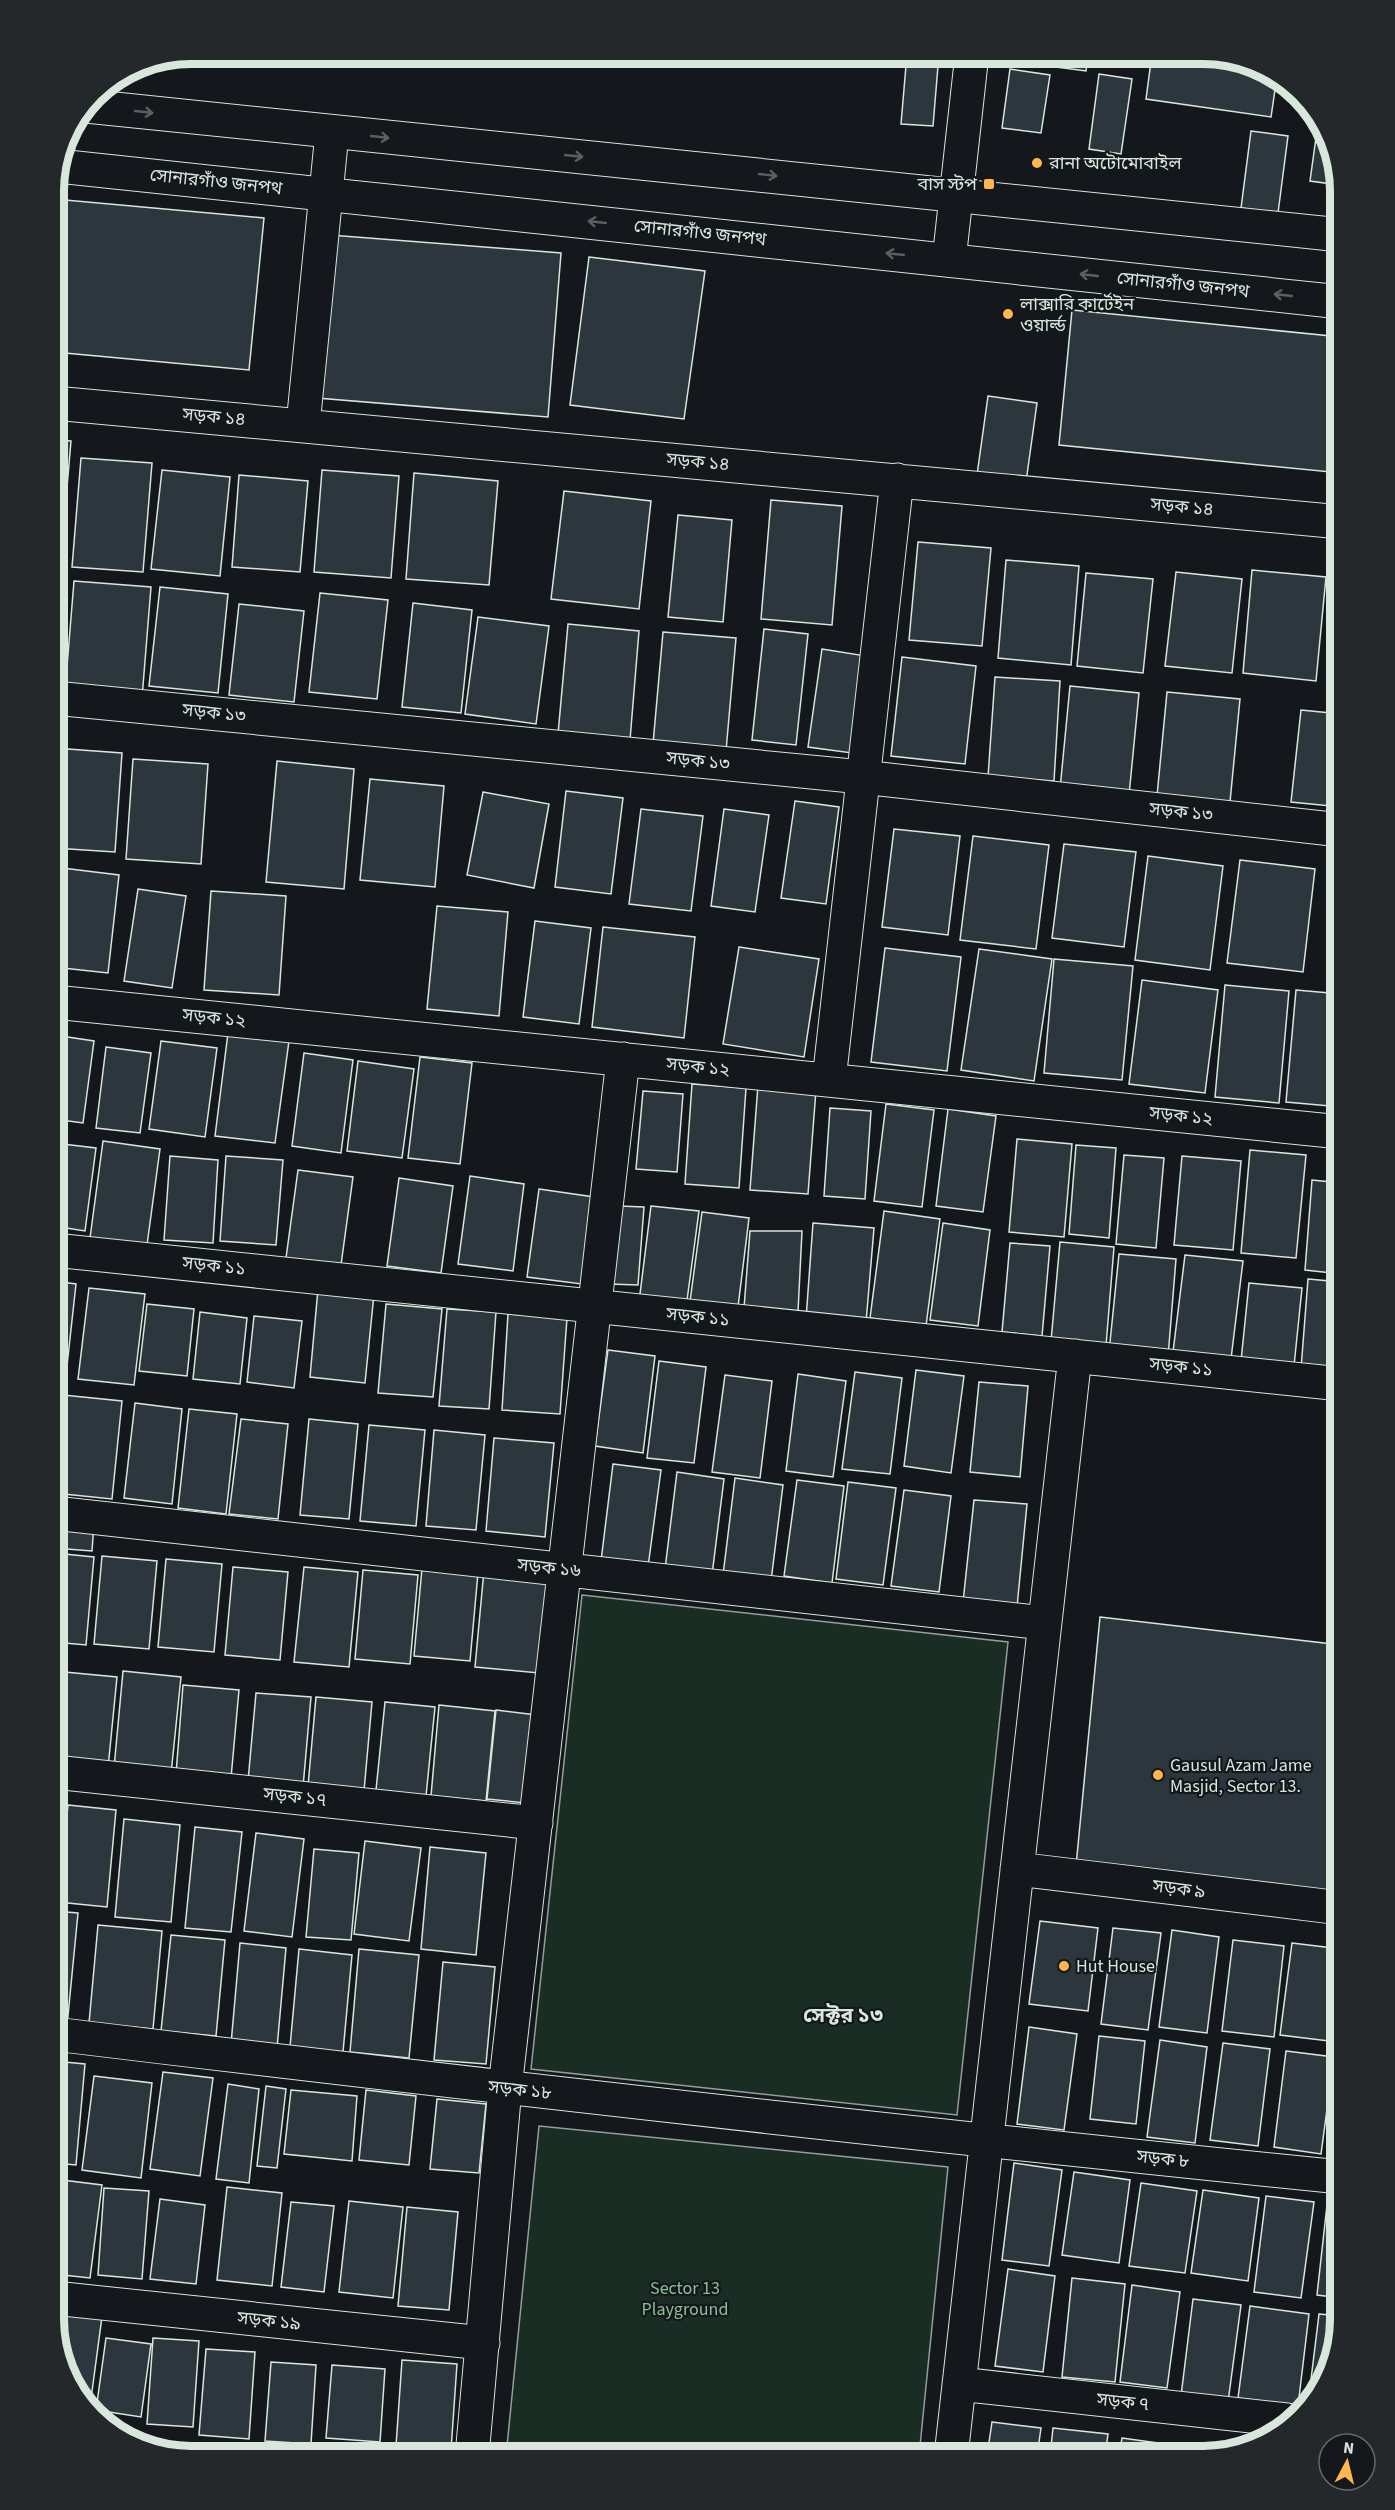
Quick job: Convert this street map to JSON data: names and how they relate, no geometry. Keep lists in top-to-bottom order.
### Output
{
  "streets": {
    "street": [
      "সোনারগাঁও জনপথ",
      "সড়ক ১৪",
      "সড়ক ১৩",
      "সড়ক ১২",
      "সড়ক ১১",
      "সড়ক ১৬",
      "সড়ক ১৭",
      "সড়ক ৯",
      "সড়ক ১৮",
      "সড়ক ৮",
      "সড়ক ১৯",
      "সড়ক ৭"
    ]
  },
  "crossings": [
    ["সড়ক ১৮", "সড়ক ৮"]
  ],
  "districts": ["সেক্টর ১৩"],
  "parks": ["Sector 13 Playground"],
  "places": {
    "other": [
      "রানা অটোমোবাইল",
      "লাক্সারি কার্টেইন ওয়ার্ল্ড",
      "Gausul Azam Jame Masjid, Sector 13.",
      "Hut House"
    ],
    "transit": ["বাস স্টপ"]
  },
  "north": "top"
}
